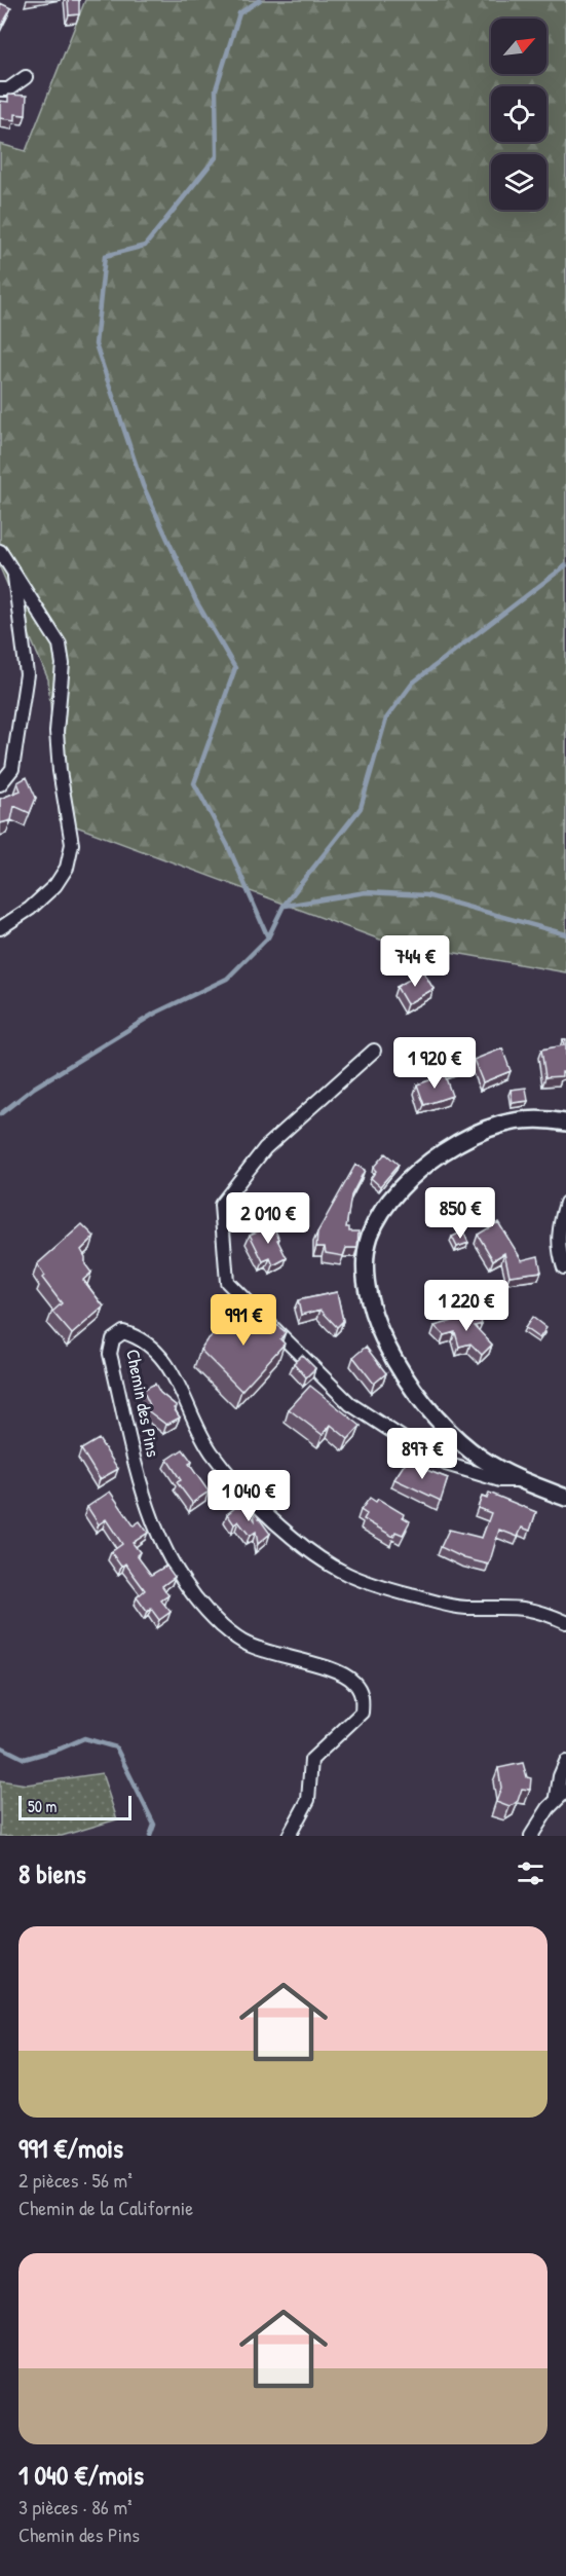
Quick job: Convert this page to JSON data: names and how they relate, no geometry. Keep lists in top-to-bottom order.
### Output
{
  "streets": {
    "street": ["Chemin des Pins"]
  },
  "scale_bar": "50 m",
  "north": "top right",
  "page": {
    "price": [
      "744 €",
      "1 920 €",
      "850 €",
      "2 010 €",
      "1 220 €",
      "991 €",
      "897 €",
      "1 040 €"
    ],
    "scale": "50 m",
    "heading": "8 biens",
    "list": [
      {
        "name": "991 €/mois",
        "note": "2 pièces · 56 m² · Chemin de la Californie"
      },
      {
        "name": "1 040 €/mois",
        "note": "3 pièces · 86 m² · Chemin des Pins"
      }
    ]
  }
}
